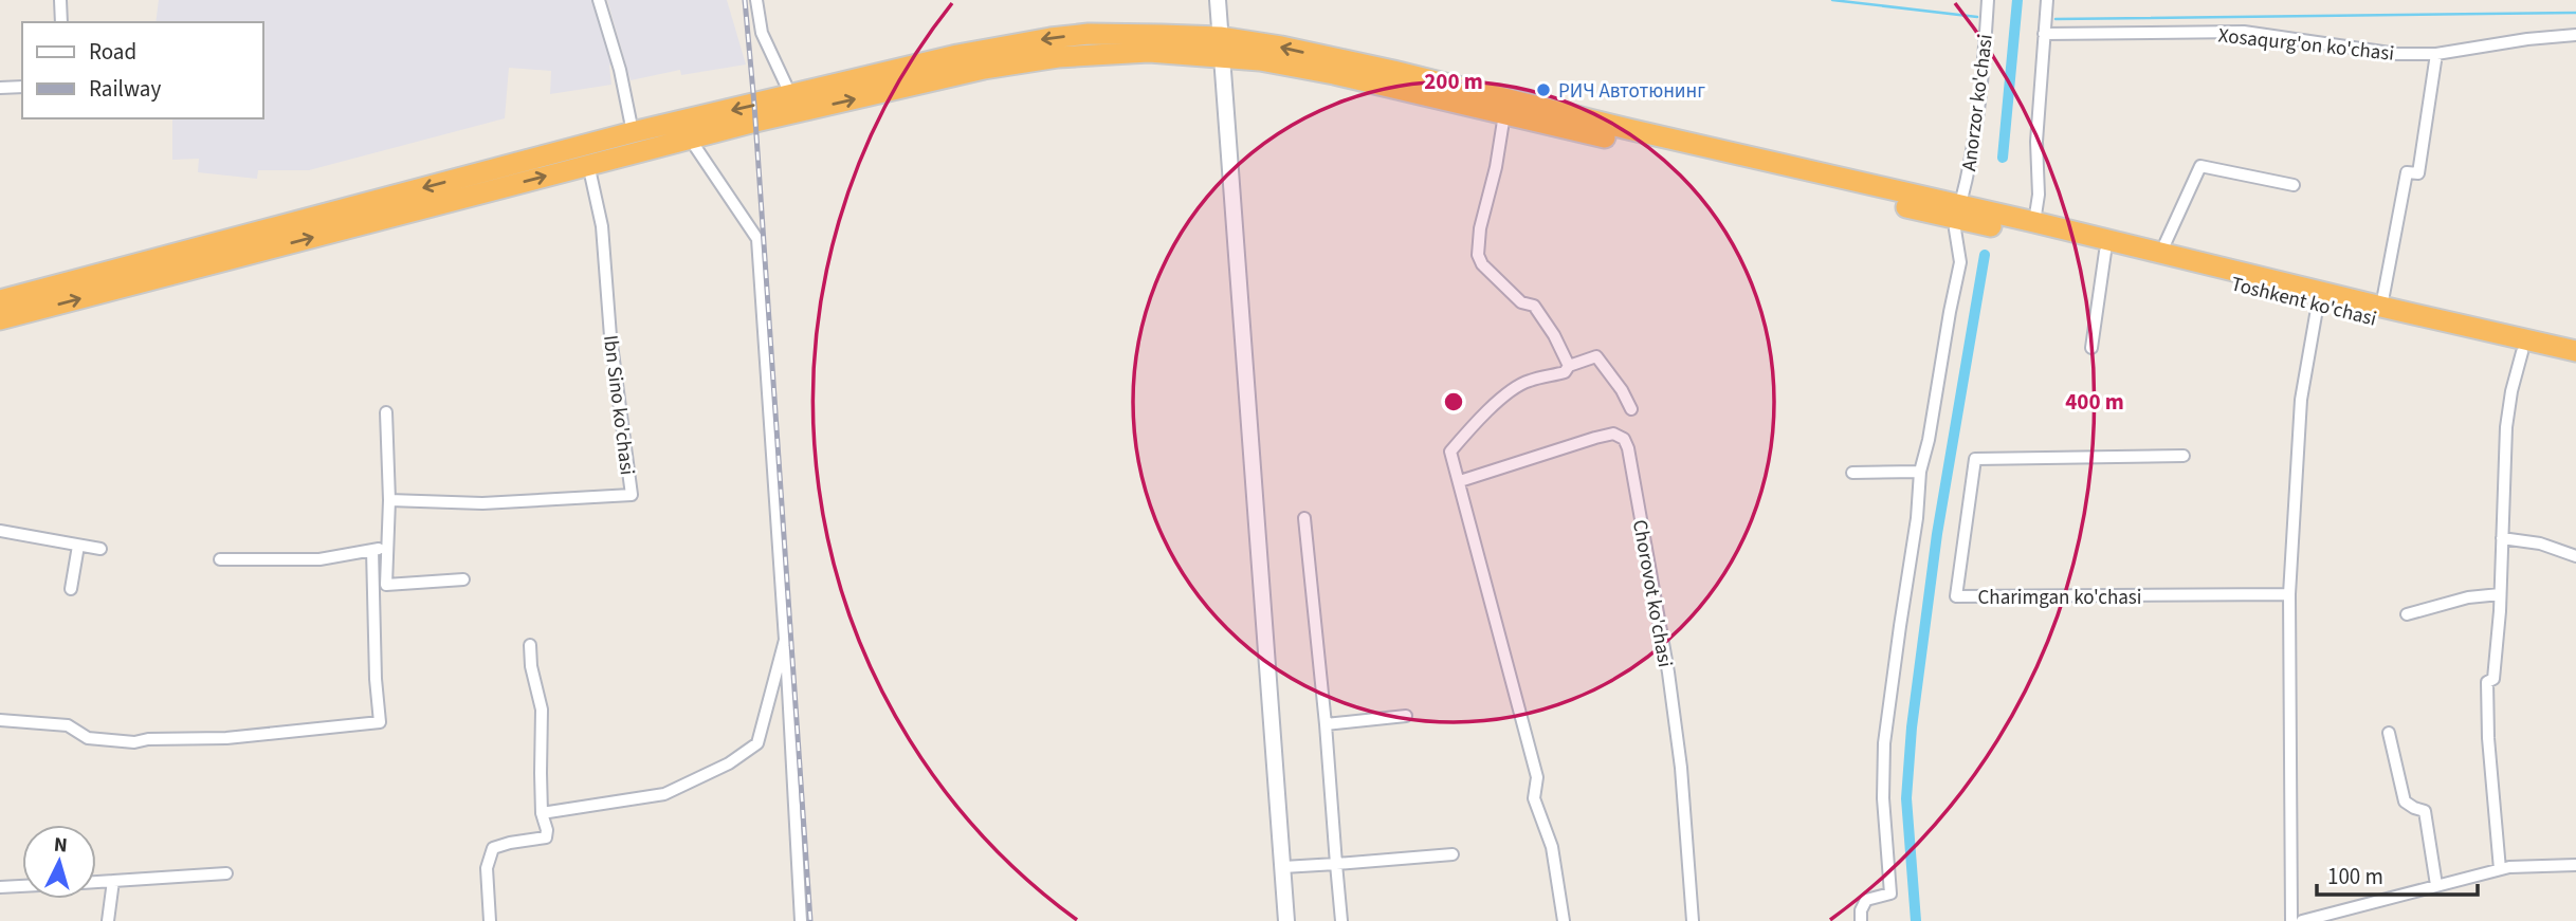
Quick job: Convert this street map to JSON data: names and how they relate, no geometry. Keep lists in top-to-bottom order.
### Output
{
  "streets": {
    "highway": ["Toshkent ko'chasi"],
    "street": [
      "Xosaqurg'on ko'chasi",
      "Anorzor ko'chasi",
      "Ibn Sino ko'chasi",
      "Chorovot ko'chasi",
      "Charimgan ko'chasi"
    ]
  },
  "places": ["РИЧ Автотюнинг"],
  "legend": ["Road", "Railway"],
  "scale_bar": "100 m",
  "north": "top",
  "rings": ["200 m", "400 m"]
}
